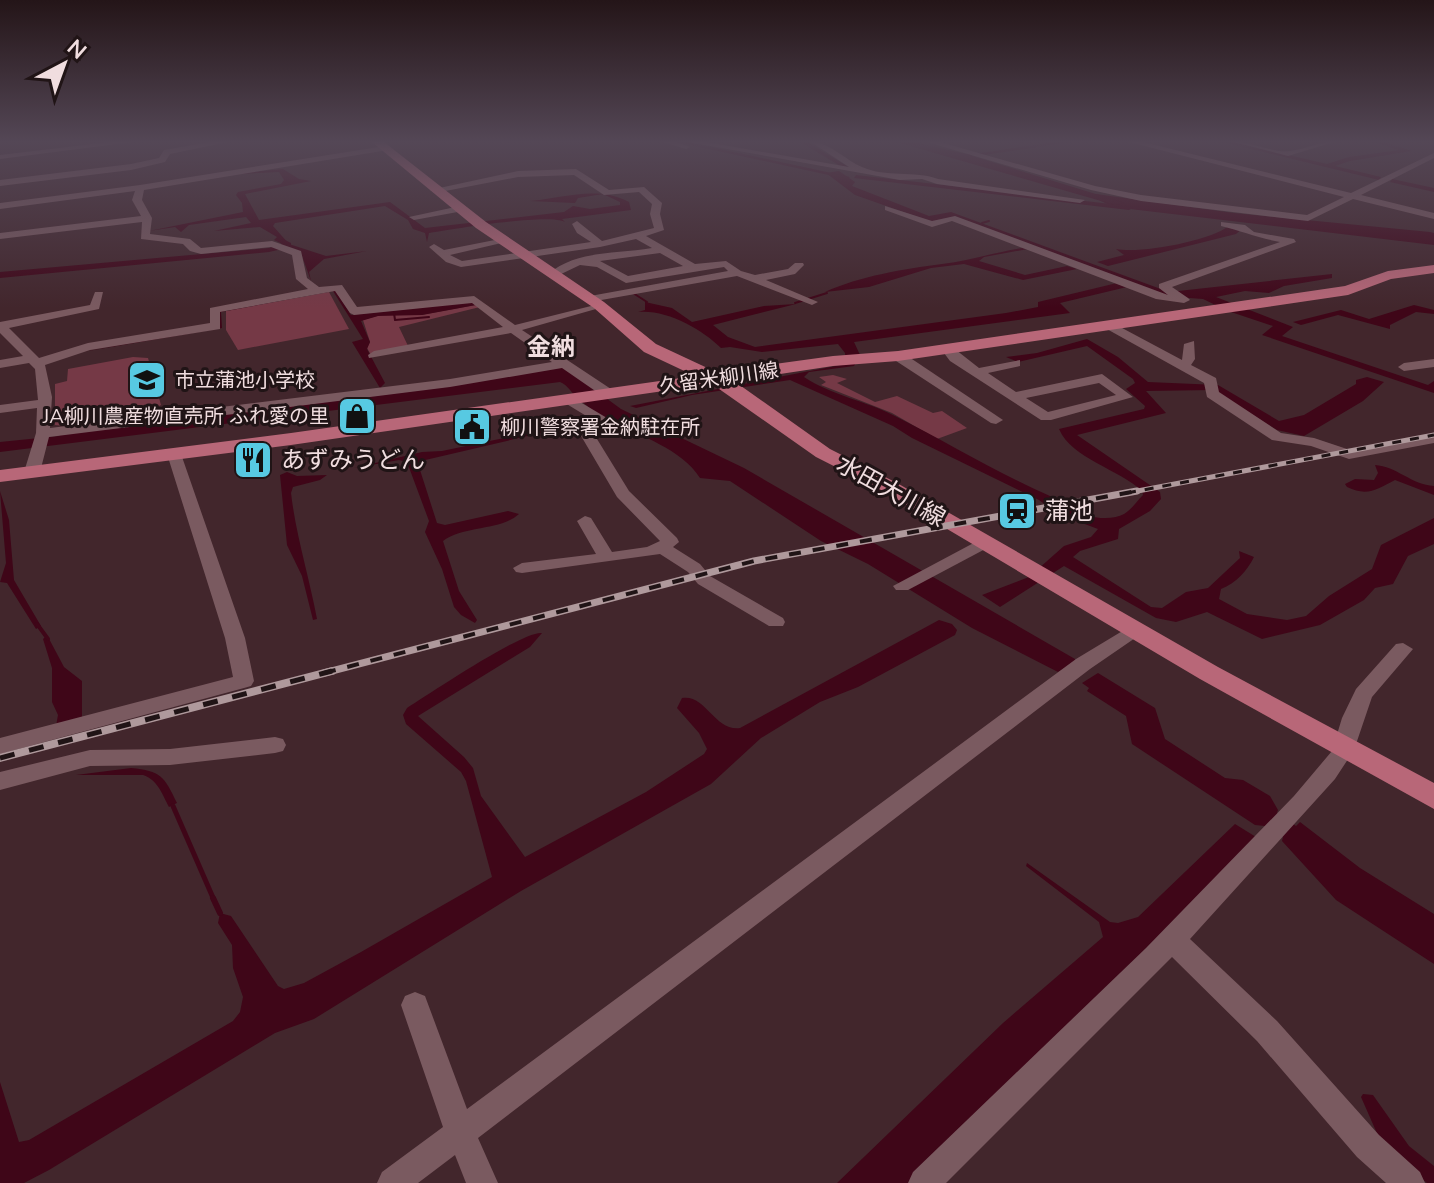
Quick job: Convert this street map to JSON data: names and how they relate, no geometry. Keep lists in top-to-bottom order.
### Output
{
  "streets": {
    "main road": ["久留米柳川線", "水田大川線"]
  },
  "crossings": [
    ["久留米柳川線", "水田大川線"]
  ],
  "districts": ["金納"],
  "places": {
    "school or university": ["市立蒲池小学校"],
    "shop": ["JA柳川農産物直売所 ふれ愛の里"],
    "public building": ["柳川警察署金納駐在所"],
    "restaurant": ["あずみうどん"],
    "station": ["蒲池"]
  },
  "north": "top right"
}
